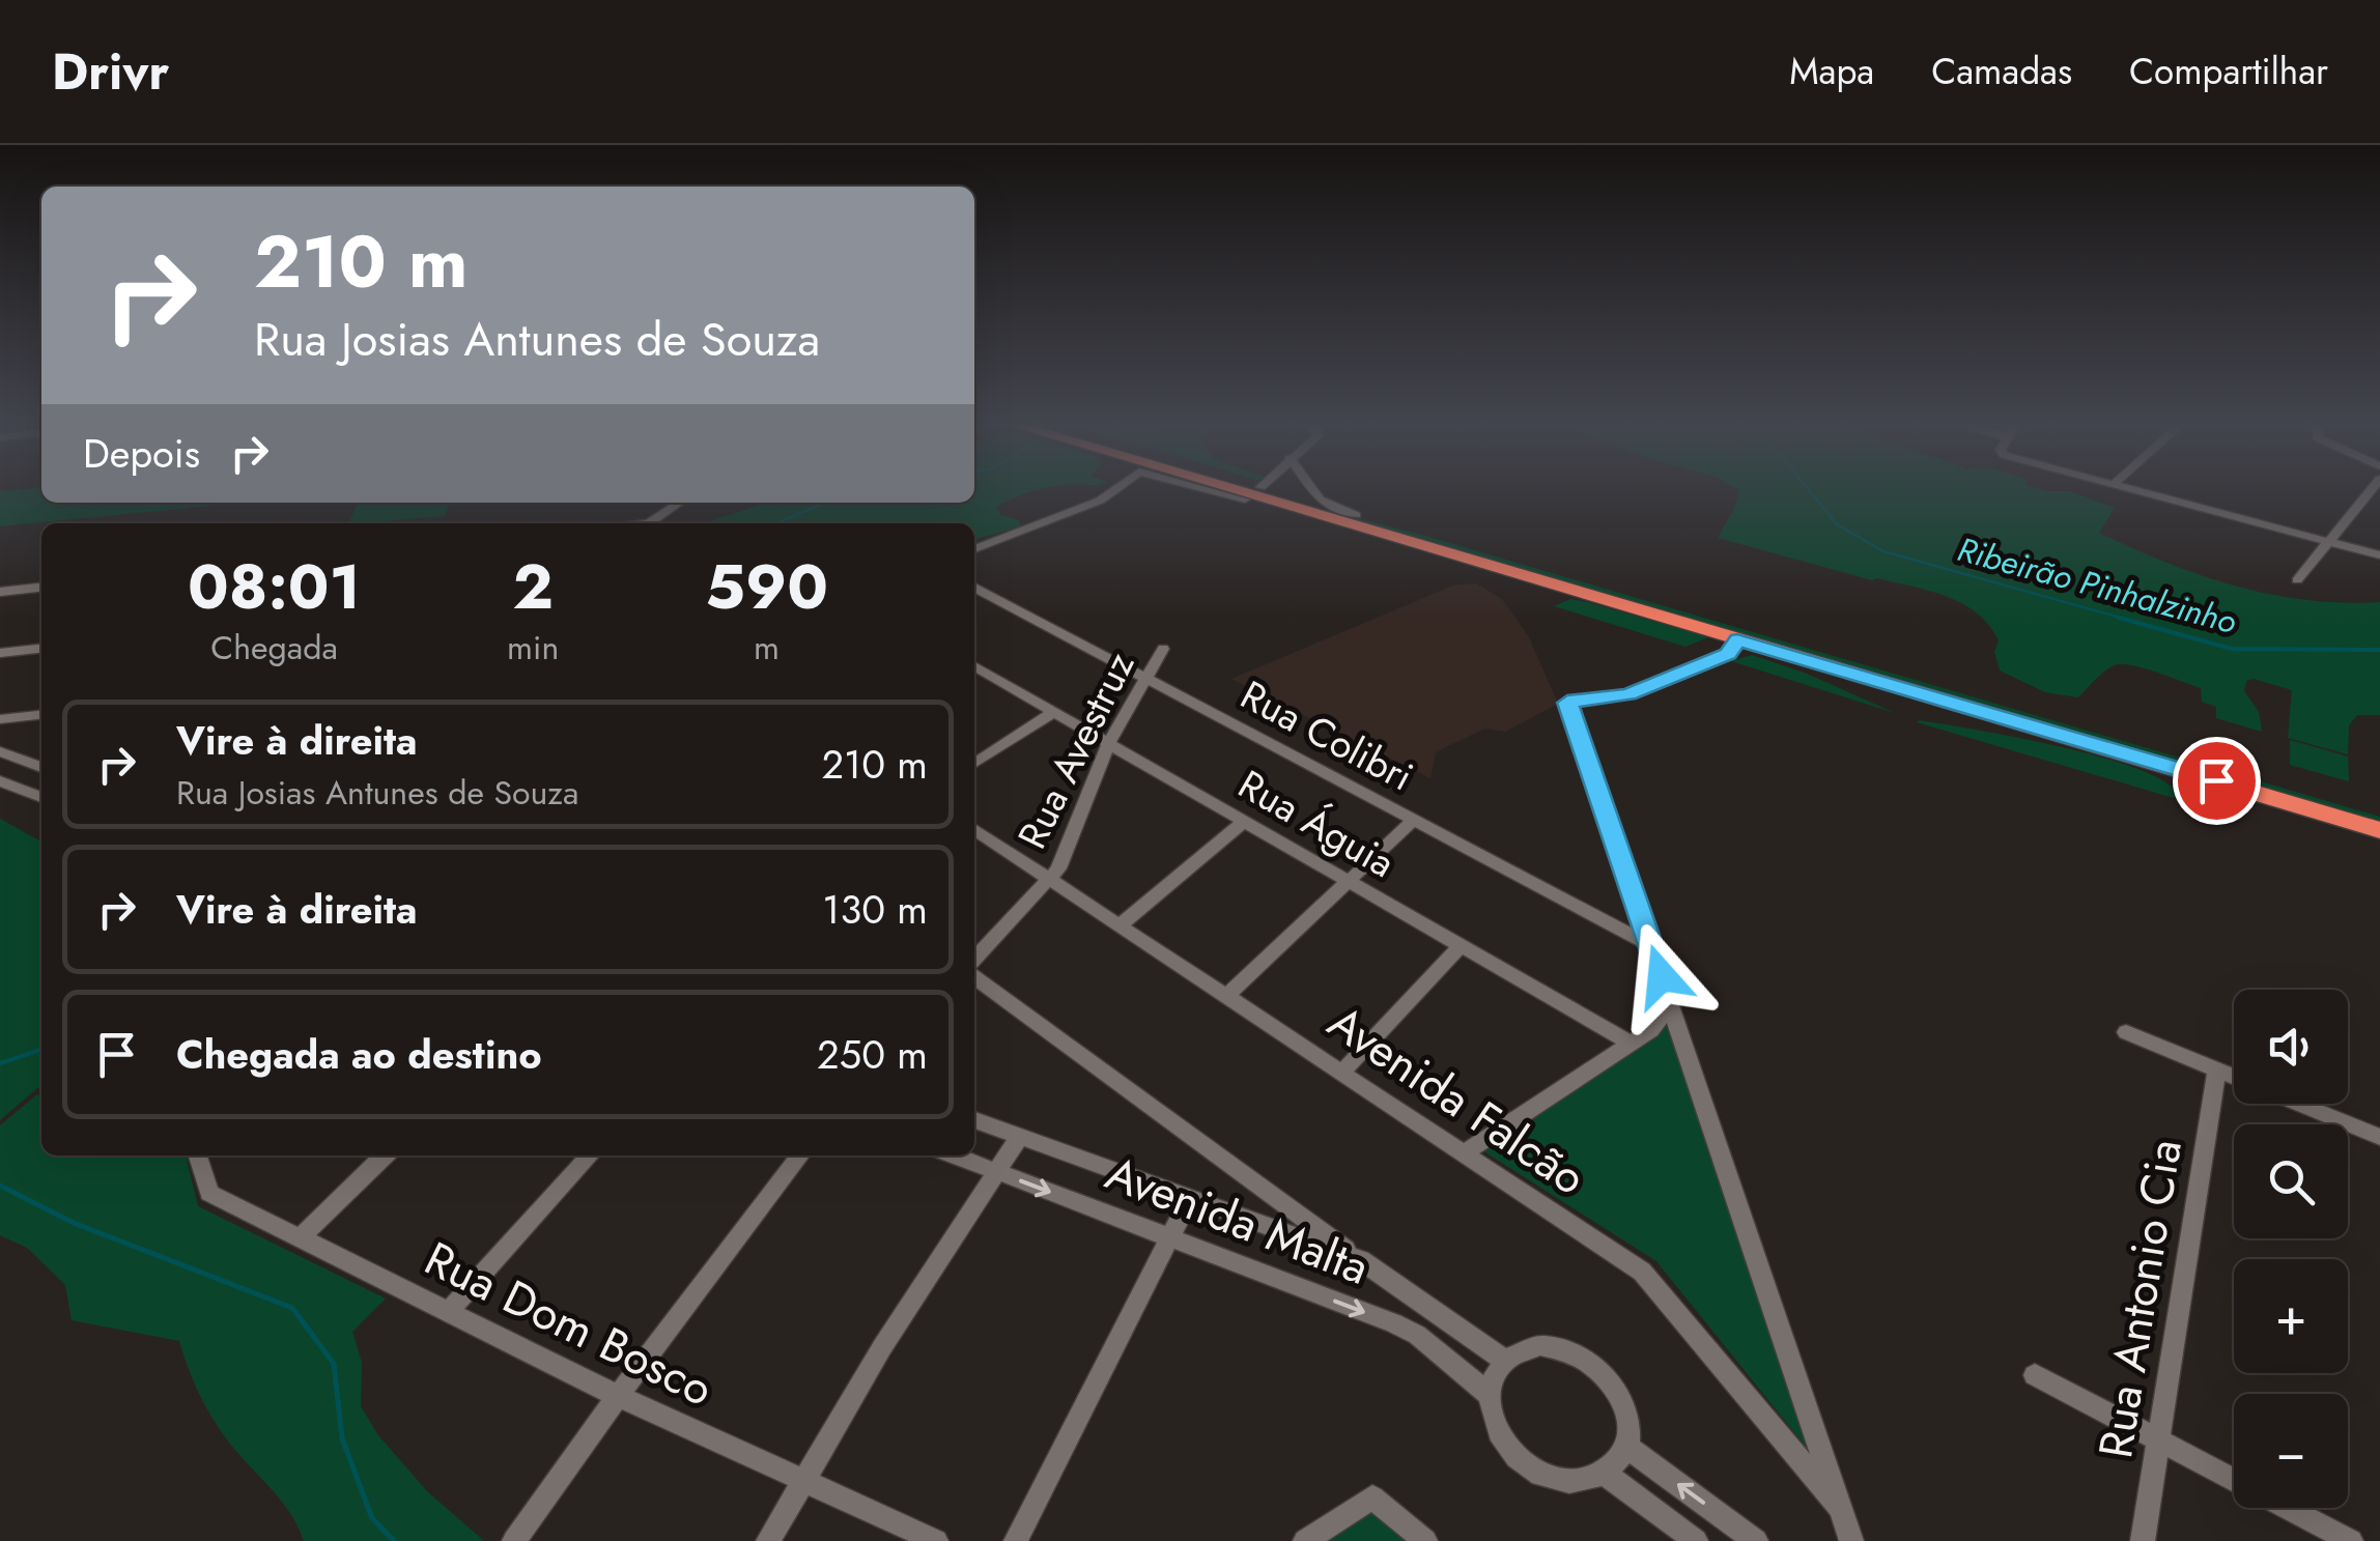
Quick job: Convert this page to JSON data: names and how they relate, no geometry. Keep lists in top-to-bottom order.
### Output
{
  "streets": {
    "street": [
      "Rua Colibri",
      "Rua Avestruz",
      "Rua Águia",
      "Avenida Falcão",
      "Avenida Malta",
      "Rua Antonio Cia",
      "Rua Dom Bosco"
    ]
  },
  "crossings": [
    ["Rua Colibri", "Rua Avestruz"],
    ["Rua Avestruz", "Rua Águia"],
    ["Rua Avestruz", "Avenida Falcão"]
  ],
  "water": ["Ribeirão Pinhalzinho"],
  "page": {
    "header": "Drivr",
    "nav": ["Mapa", "Camadas", "Compartilhar"],
    "turn": ["210 m", "Rua Josias Antunes de Souza"],
    "then": "Depois",
    "eta": [
      "08:01",
      "Chegada",
      "2",
      "min",
      "590",
      "m"
    ],
    "list": [
      {
        "name": "Vire à direita",
        "note": "Rua Josias Antunes de Souza",
        "value": "210 m"
      },
      {
        "name": "Vire à direita",
        "value": "130 m"
      },
      {
        "name": "Chegada ao destino",
        "value": "250 m"
      }
    ],
    "map_buttons": ["+", "−"]
  }
}
